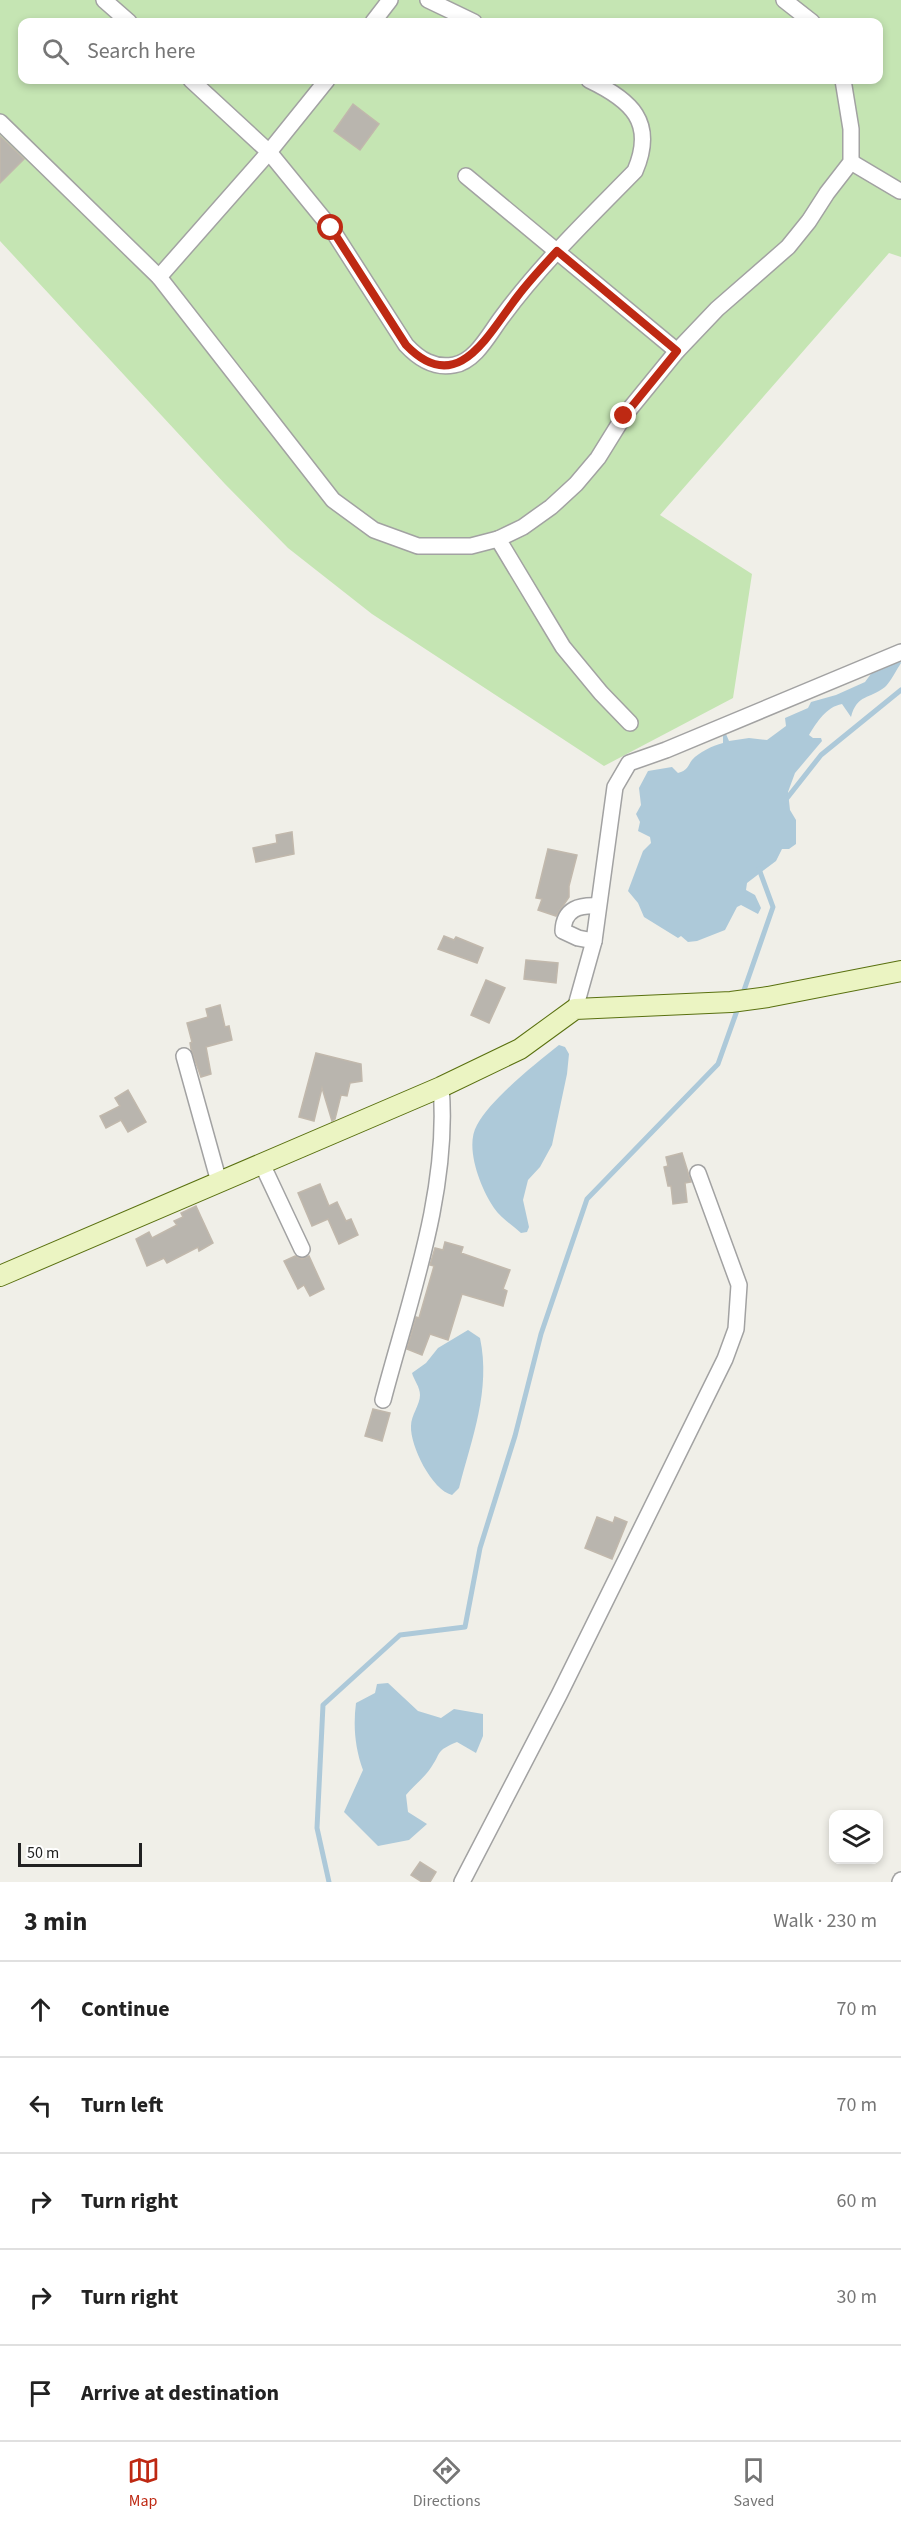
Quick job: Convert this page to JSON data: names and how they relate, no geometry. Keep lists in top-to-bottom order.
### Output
{
  "scale_bar": "50 m",
  "page": {
    "search": "Search here",
    "scale": "50 m",
    "heading": ["3 min", "Walk · 230 m"],
    "list": [
      ["Continue", "70 m"],
      ["Turn left", "70 m"],
      ["Turn right", "60 m"],
      ["Turn right", "30 m"],
      "Arrive at destination"
    ],
    "nav": ["Map", "Directions", "Saved"]
  }
}
